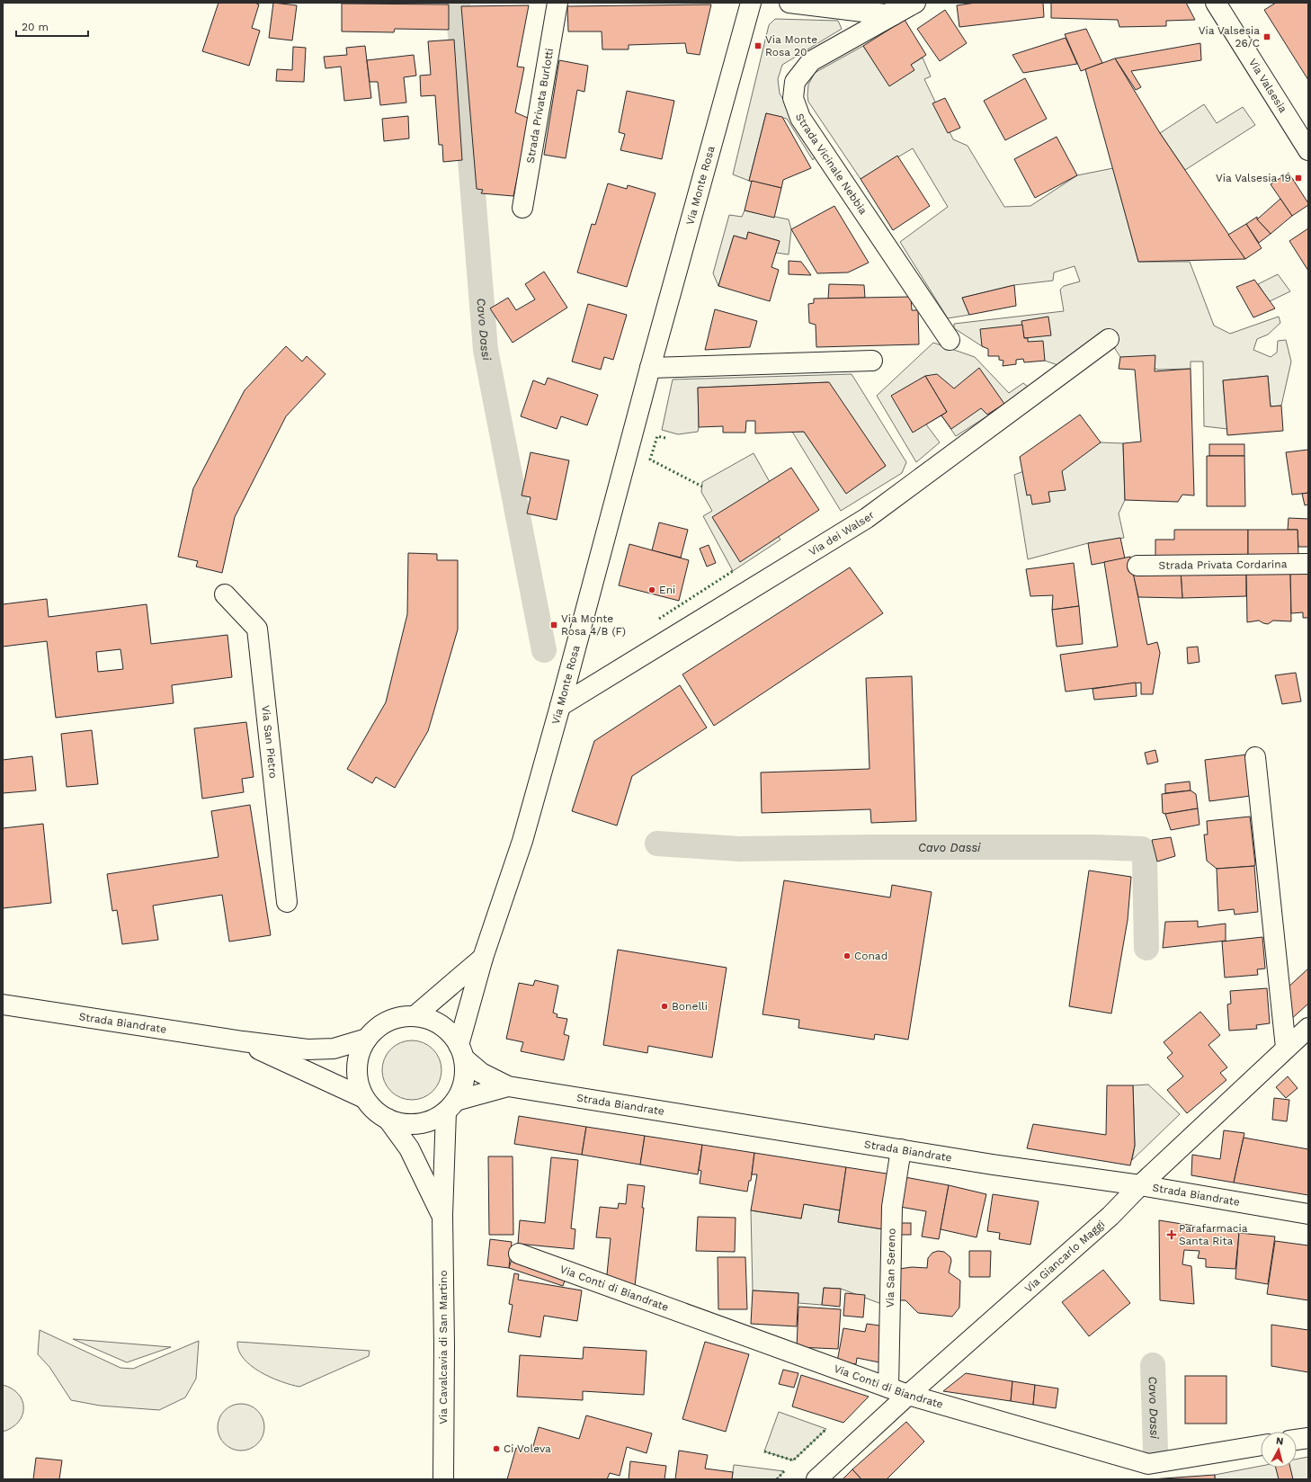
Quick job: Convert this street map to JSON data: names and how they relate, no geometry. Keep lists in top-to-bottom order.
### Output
{
  "streets": {
    "street": [
      "Via Valsesia",
      "Strada Privata Burlotti",
      "Strada Vicinale Nebbia",
      "Via Monte Rosa",
      "Via dei Walser",
      "Strada Privata Cordarina",
      "Via San Pietro",
      "Strada Biandrate",
      "Via Giancarlo Maggi",
      "Via San Sereno",
      "Via Conti di Biandrate",
      "Via Cavalcavia di San Martino"
    ]
  },
  "crossings": [
    ["Via Monte Rosa", "Via dei Walser"],
    ["Via Monte Rosa", "Strada Biandrate"],
    ["Via Monte Rosa", "Via Cavalcavia di San Martino"],
    ["Strada Biandrate", "Via Giancarlo Maggi"],
    ["Strada Biandrate", "Via San Sereno"],
    ["Strada Biandrate", "Via Cavalcavia di San Martino"],
    ["Via Giancarlo Maggi", "Via Conti di Biandrate"],
    ["Via San Sereno", "Via Conti di Biandrate"]
  ],
  "water": ["Cavo Dassi"],
  "places": {
    "transit": [
      "Via Valsesia 26/C",
      "Via Monte Rosa 20",
      "Via Valsesia 19",
      "Via Monte Rosa 4/B (F)"
    ],
    "other": [
      "Eni",
      "Conad",
      "Bonelli",
      "Ci Voleva"
    ],
    "health": ["Parafarmacia Santa Rita"]
  },
  "scale_bar": "20 m",
  "north": "top"
}
